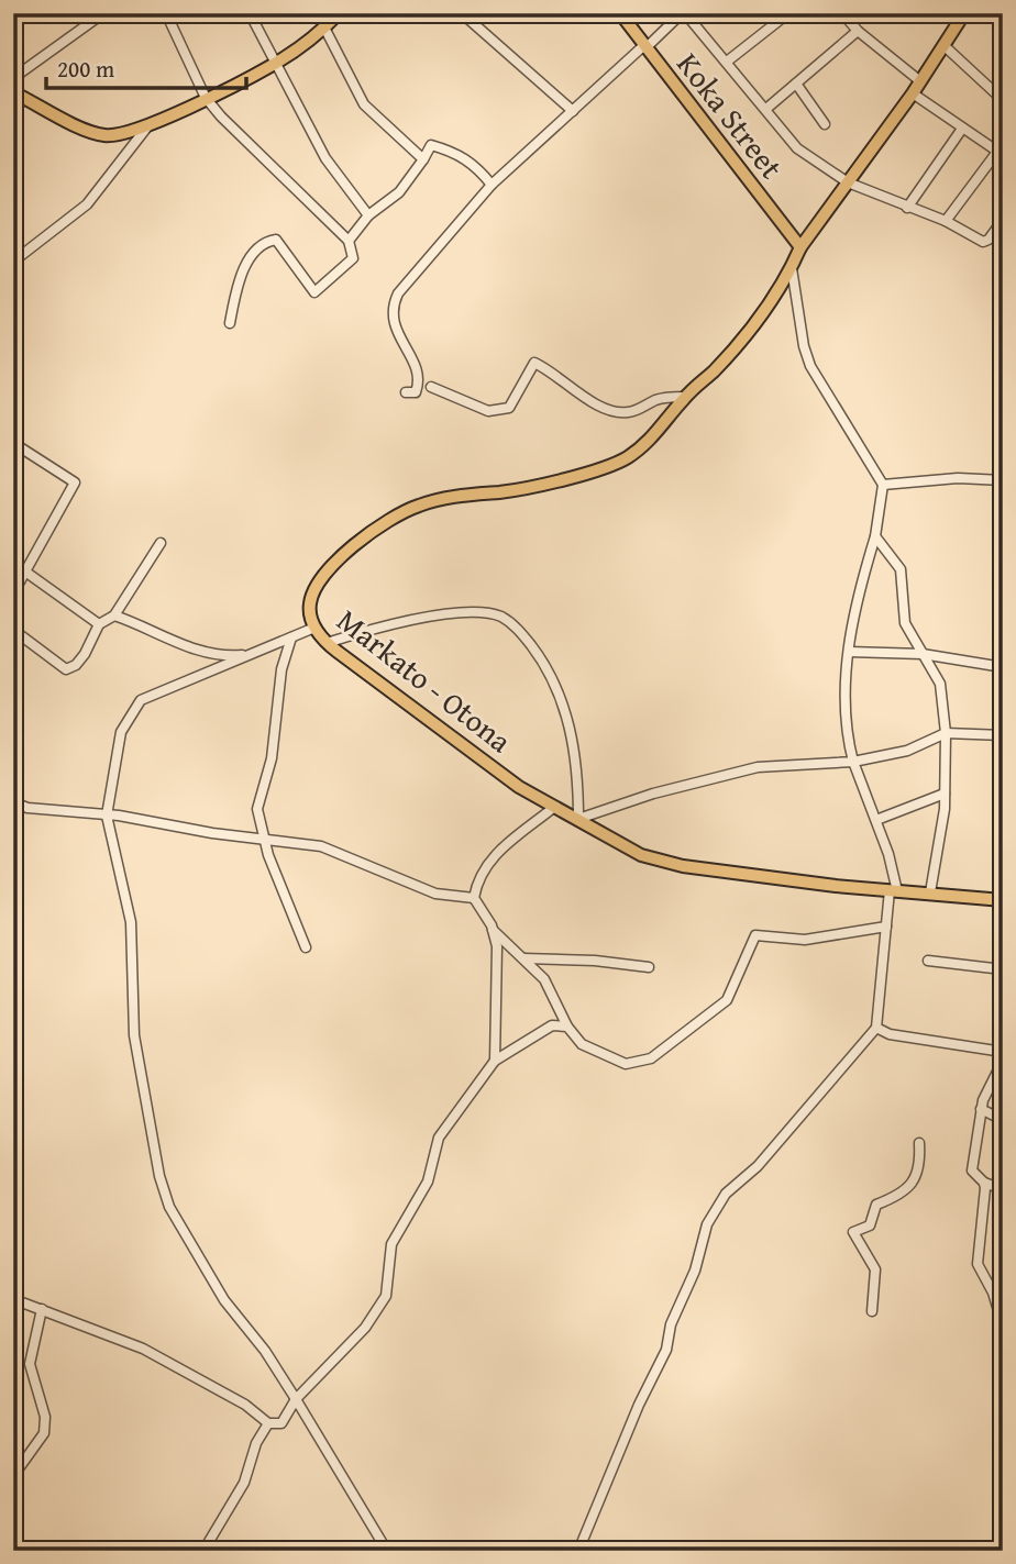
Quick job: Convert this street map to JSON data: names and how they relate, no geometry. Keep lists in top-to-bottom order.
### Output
{
  "streets": {
    "main road": ["Koka Street", "Markato - Otona"]
  },
  "crossings": [
    ["Koka Street", "Markato - Otona"]
  ],
  "scale_bar": "200 m"
}
